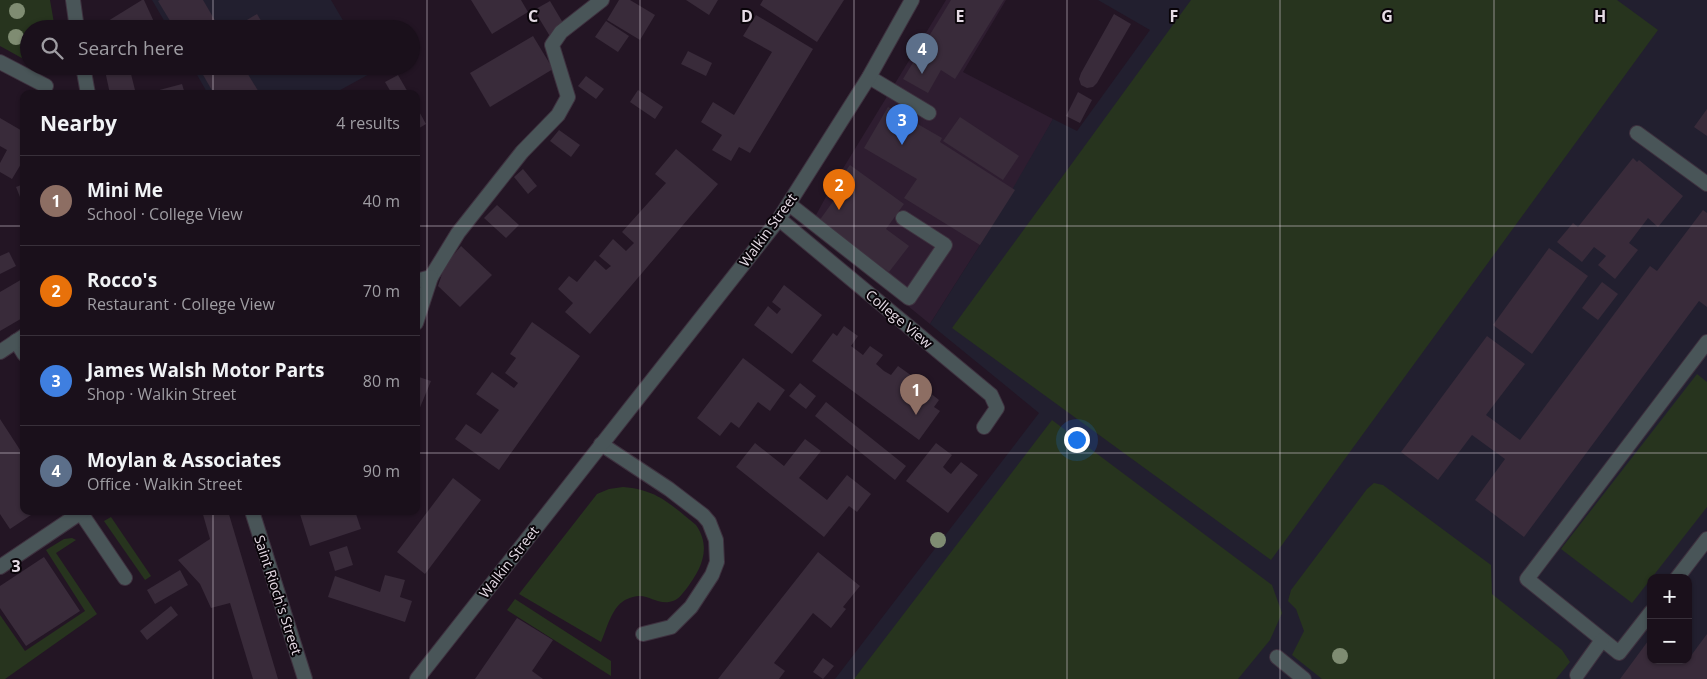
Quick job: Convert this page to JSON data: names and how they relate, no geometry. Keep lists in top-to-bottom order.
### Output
{
  "streets": {
    "street": ["Walkin Street", "College View", "Saint Rioch's Street"]
  },
  "crossings": [
    ["Walkin Street", "College View"]
  ],
  "page": {
    "search": "Search here",
    "pins": [
      "4",
      "3",
      "2",
      "1"
    ],
    "heading": ["Nearby", "4 results"],
    "list": [
      {
        "mark": "1",
        "name": "Mini Me",
        "note": "School · College View",
        "value": "40 m"
      },
      {
        "mark": "2",
        "name": "Rocco's",
        "note": "Restaurant · College View",
        "value": "70 m"
      },
      {
        "mark": "3",
        "name": "James Walsh Motor Parts",
        "note": "Shop · Walkin Street",
        "value": "80 m"
      },
      {
        "mark": "4",
        "name": "Moylan & Associates",
        "note": "Office · Walkin Street",
        "value": "90 m"
      }
    ],
    "map_buttons": ["+", "−"]
  },
  "grid": {
    "columns": [
      "C",
      "D",
      "E",
      "F",
      "G",
      "H"
    ],
    "rows": ["3"]
  }
}
